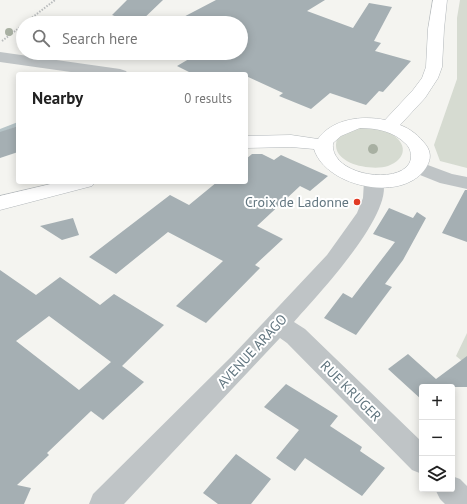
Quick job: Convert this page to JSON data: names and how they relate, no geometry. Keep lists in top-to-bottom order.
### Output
{
  "streets": {
    "street": ["AVENUE ARAGO", "RUE KRUGER"]
  },
  "crossings": [
    ["AVENUE ARAGO", "RUE KRUGER"]
  ],
  "places": ["Croix de Ladonne"],
  "page": {
    "search": "Search here",
    "heading": ["Nearby", "0 results"],
    "map_buttons": ["+", "−"]
  }
}
